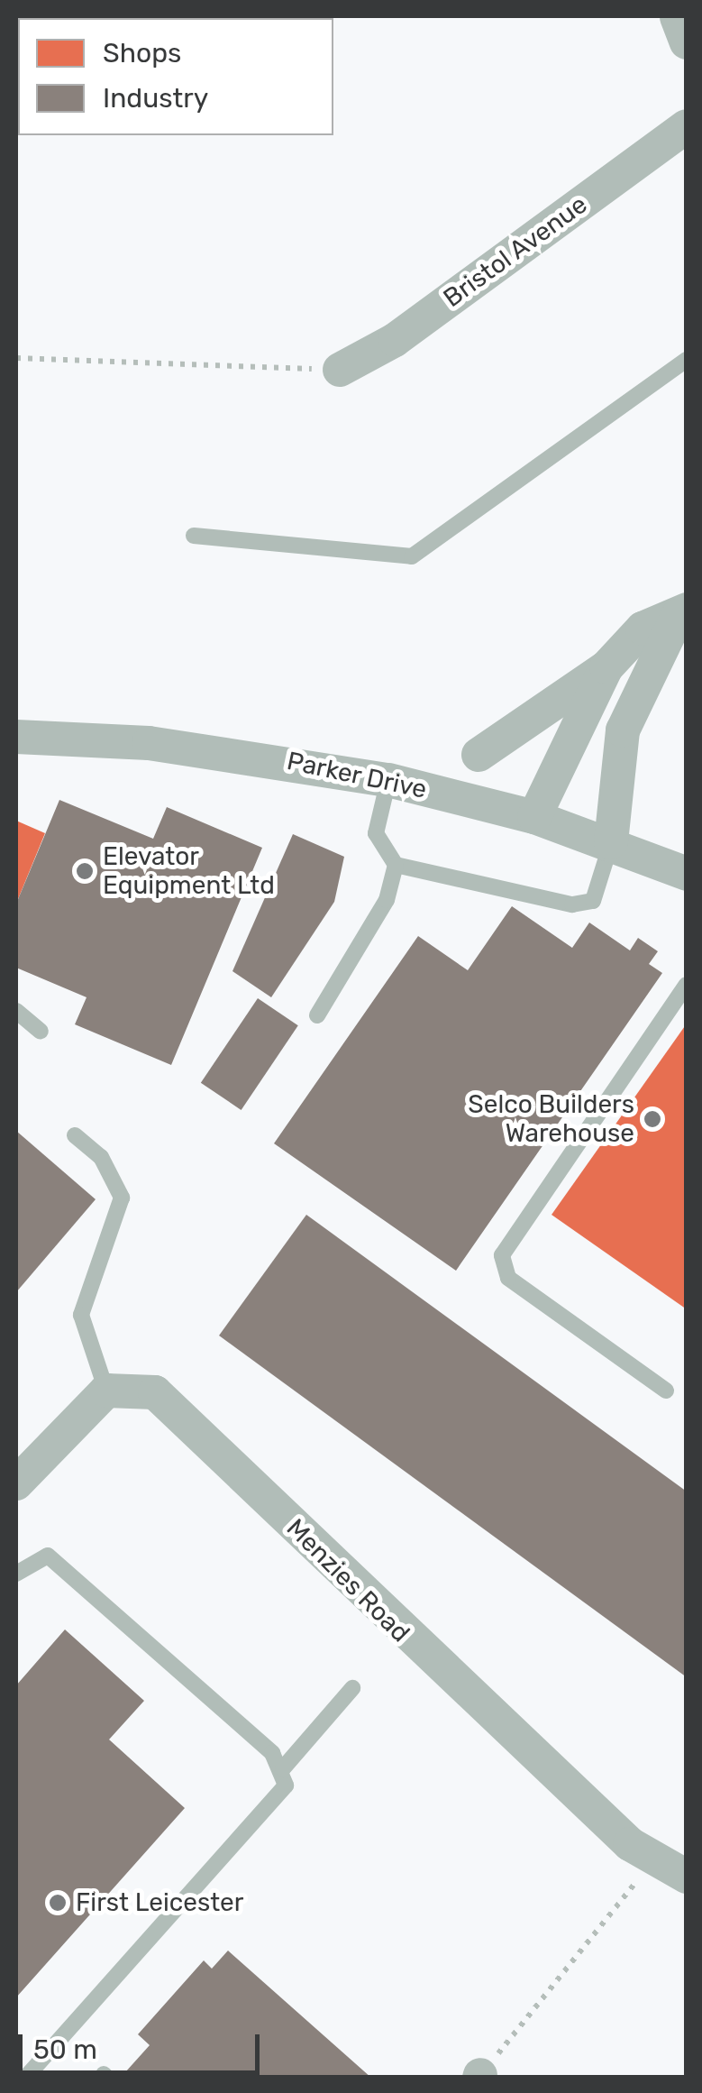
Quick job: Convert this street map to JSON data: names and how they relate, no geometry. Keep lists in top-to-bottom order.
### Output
{
  "streets": {
    "street": ["Bristol Avenue", "Parker Drive", "Menzies Road"]
  },
  "places": ["Elevator Equipment Ltd", "Selco Builders Warehouse", "First Leicester"],
  "legend": ["Shops", "Industry"],
  "scale_bar": "50 m"
}
